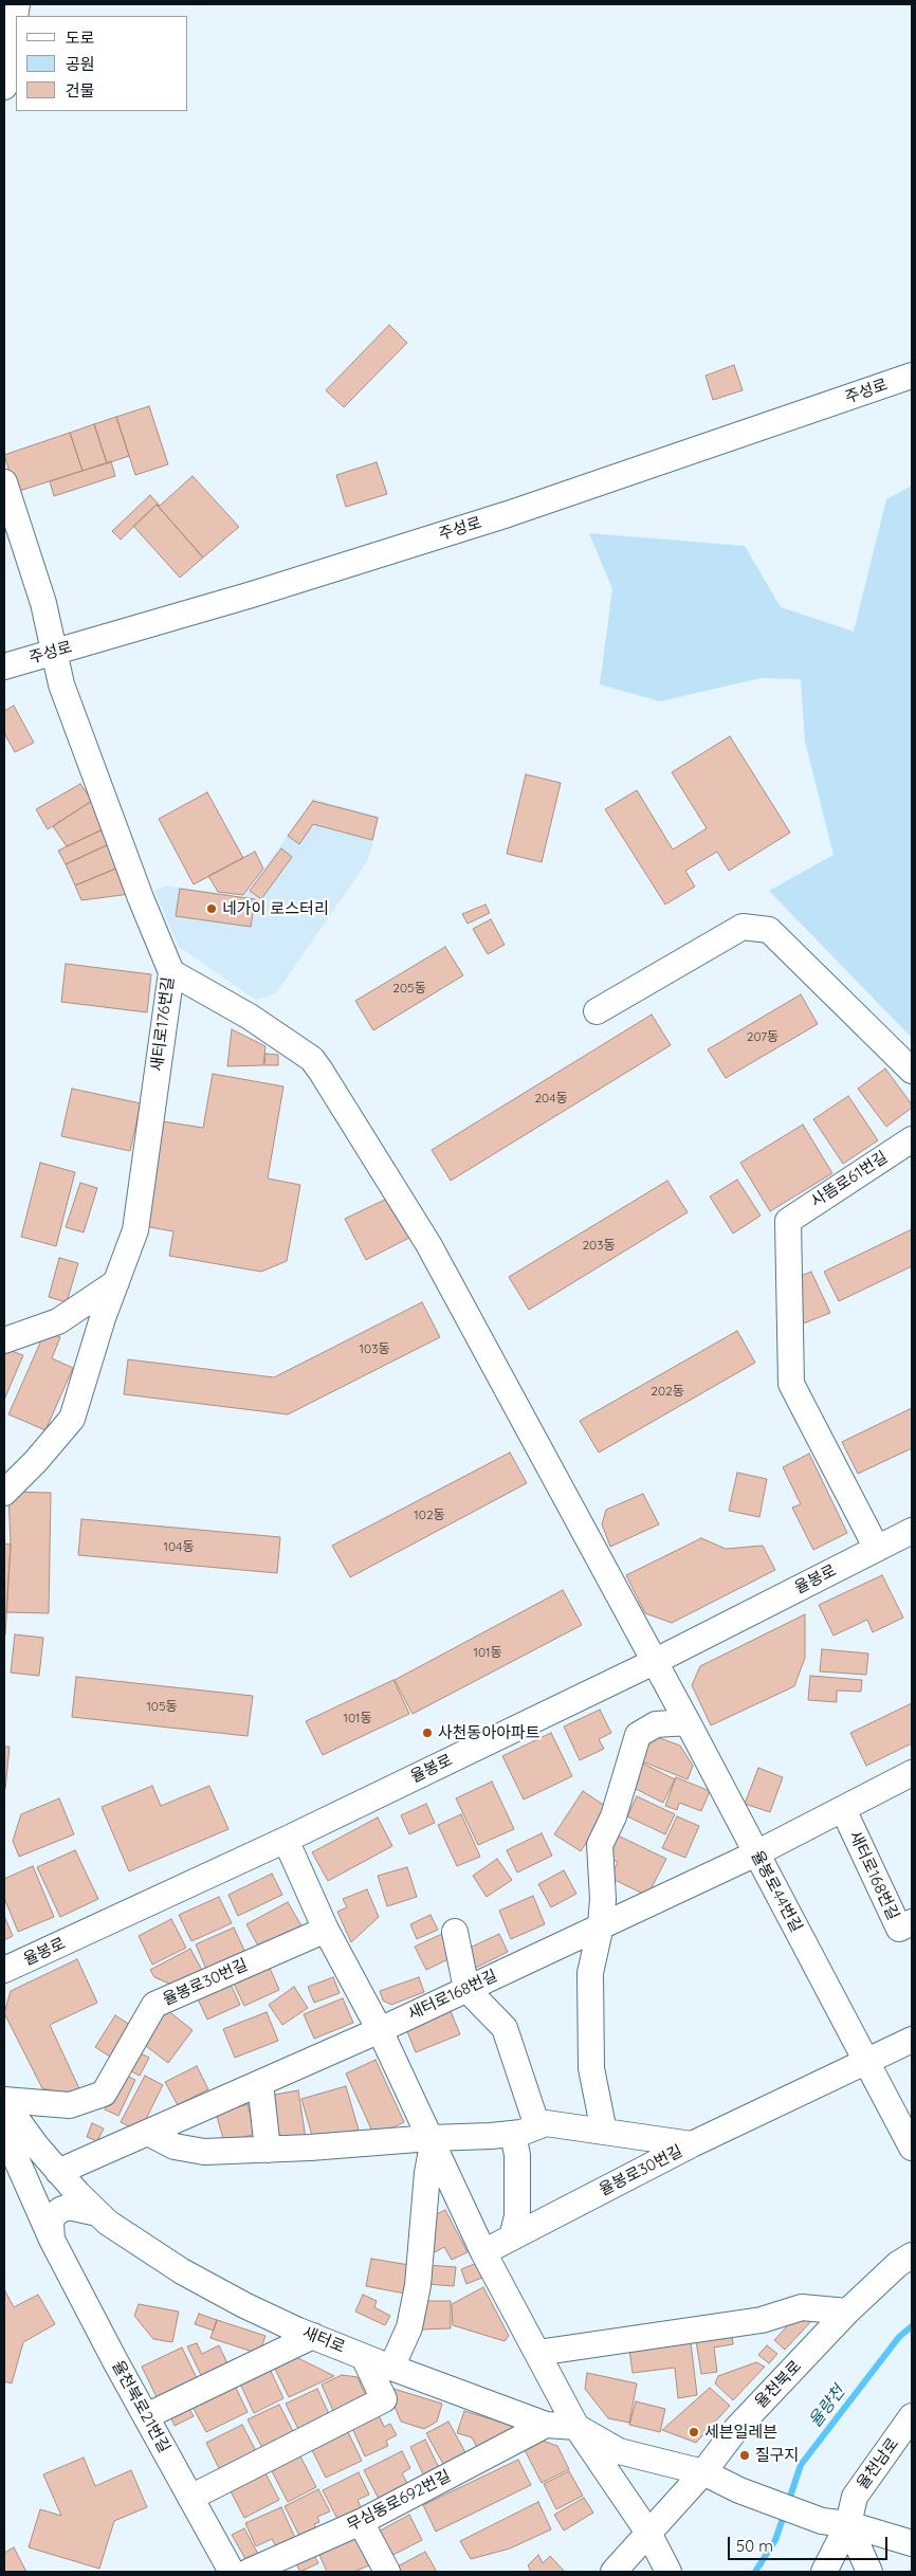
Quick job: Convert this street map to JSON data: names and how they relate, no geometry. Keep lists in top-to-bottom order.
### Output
{
  "streets": {
    "street": [
      "주성로",
      "새터로176번길",
      "사뜸로61번길",
      "율봉로",
      "새터로168번길",
      "율봉로44번길",
      "율봉로30번길",
      "새터로",
      "율천북로",
      "율천북로21번길",
      "율천남로",
      "무심동로692번길"
    ]
  },
  "crossings": [
    ["주성로", "새터로176번길"],
    ["새터로176번길", "율봉로44번길"],
    ["사뜸로61번길", "율봉로"],
    ["율봉로", "율봉로44번길"],
    ["새터로168번길", "율봉로44번길"],
    ["새터로168번길", "율봉로30번길"],
    ["새터로168번길", "새터로"],
    ["율봉로30번길", "새터로"],
    ["새터로", "율천북로"],
    ["새터로", "율천남로"],
    ["새터로", "무심동로692번길"]
  ],
  "water": ["율량천"],
  "places": [
    "네가이 로스터리",
    "사천동아아파트",
    "세븐일레븐",
    "질구지"
  ],
  "house_numbers": [
    "205동",
    "207동",
    "204동",
    "203동",
    "103동",
    "202동",
    "102동",
    "104동",
    "101동",
    "105동",
    "101동"
  ],
  "legend": ["도로", "공원", "건물"],
  "scale_bar": "50 m"
}
